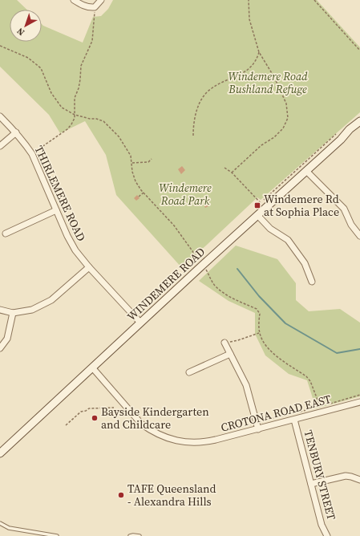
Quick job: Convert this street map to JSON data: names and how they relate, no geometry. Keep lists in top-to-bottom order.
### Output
{
  "streets": {
    "main road": ["WINDEMERE ROAD"],
    "street": ["THIRLEMERE ROAD", "CROTONA ROAD EAST", "TENBURY STREET"]
  },
  "crossings": [
    ["THIRLEMERE ROAD", "WINDEMERE ROAD"],
    ["WINDEMERE ROAD", "CROTONA ROAD EAST"],
    ["CROTONA ROAD EAST", "TENBURY STREET"]
  ],
  "parks": ["Windemere Road Bushland Refuge", "Windemere Road Park"],
  "places": {
    "transit": ["Windemere Rd at Sophia Place"],
    "other": ["Bayside Kindergarten and Childcare", "TAFE Queensland - Alexandra Hills"]
  },
  "north": "bottom left"
}
